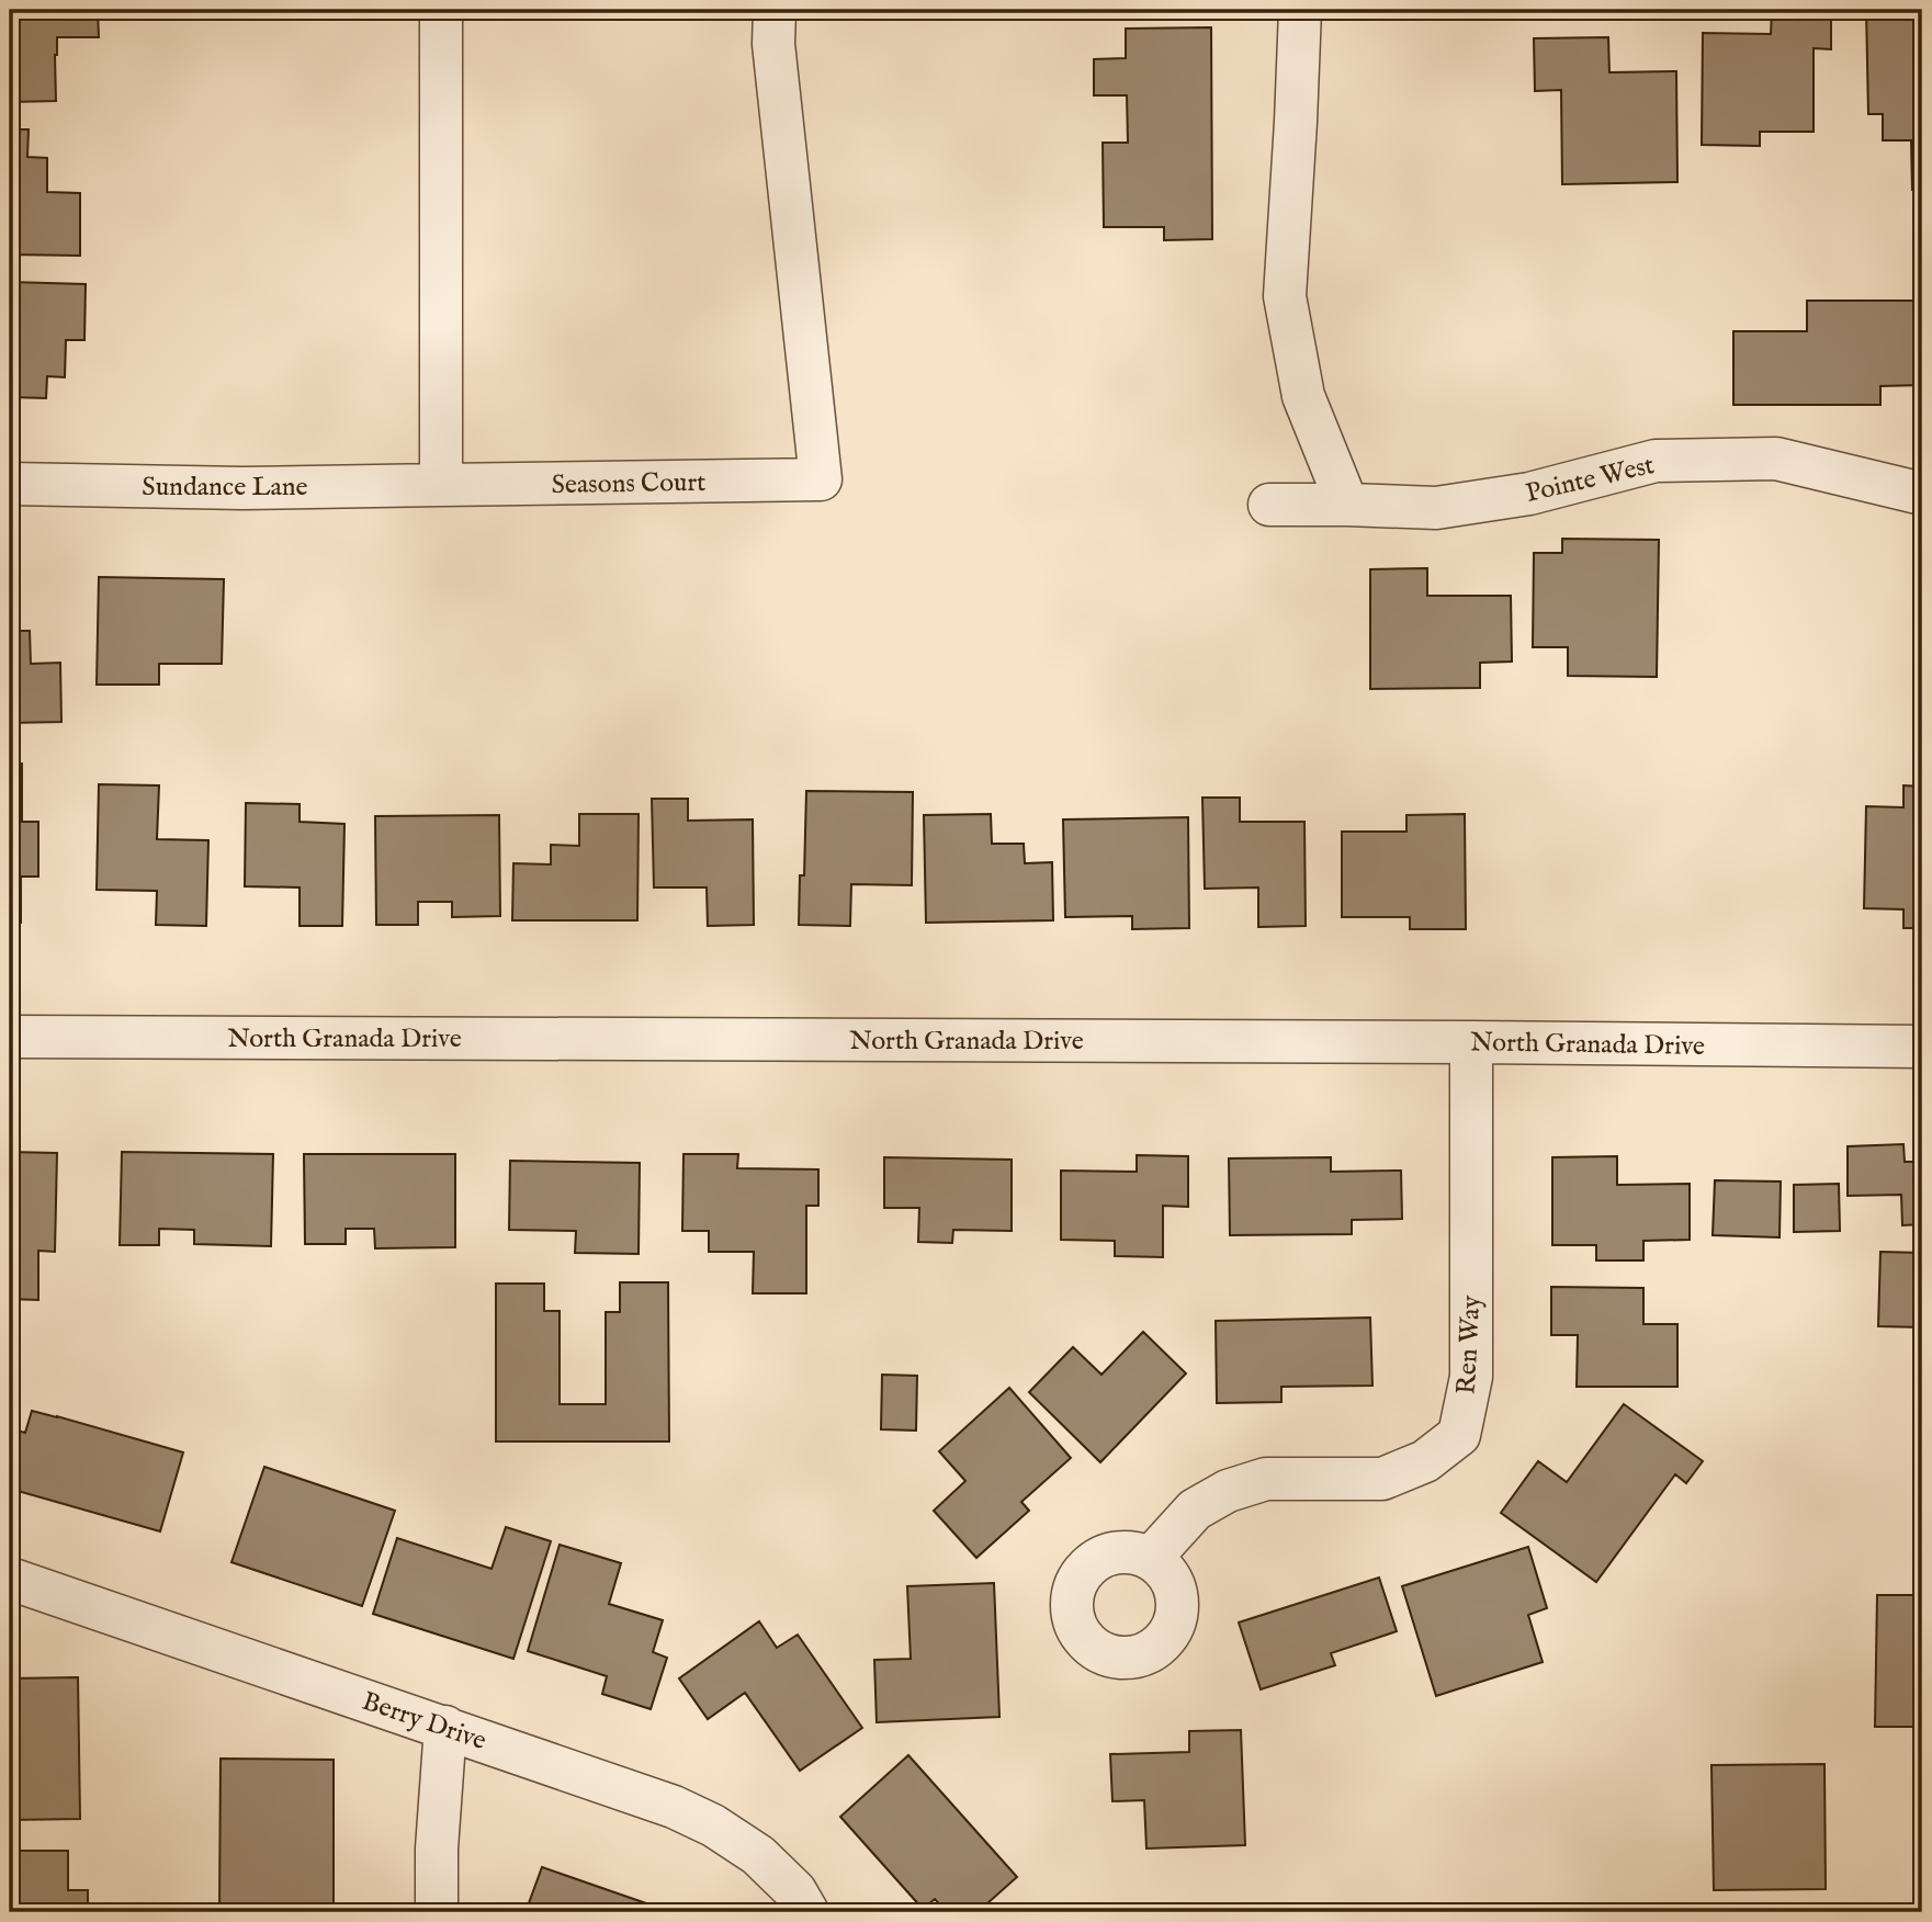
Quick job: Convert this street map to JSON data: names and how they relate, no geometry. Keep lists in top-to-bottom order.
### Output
{
  "streets": {
    "street": [
      "Pointe West",
      "Seasons Court",
      "Sundance Lane",
      "North Granada Drive",
      "Ren Way",
      "Berry Drive"
    ]
  },
  "crossings": [
    ["Seasons Court", "Sundance Lane"],
    ["North Granada Drive", "Ren Way"]
  ]
}
